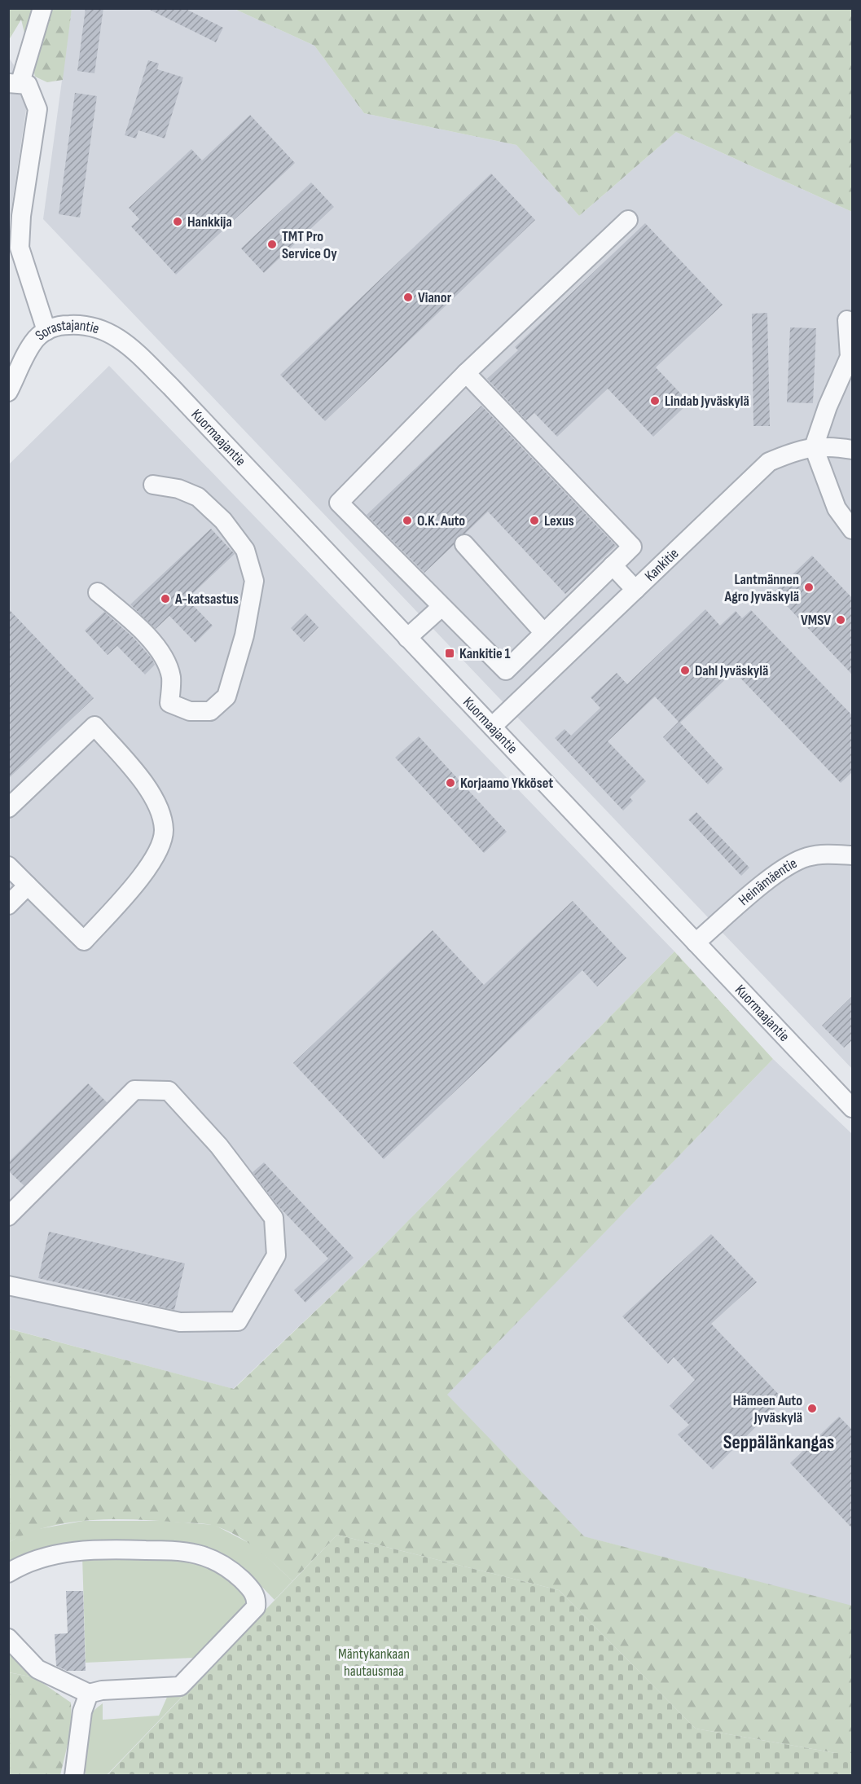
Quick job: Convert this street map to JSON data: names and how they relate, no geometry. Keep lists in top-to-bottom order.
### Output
{
  "streets": {
    "street": [
      "Sorastajantie",
      "Kuormaajantie",
      "Kankitie",
      "Heinämäentie"
    ]
  },
  "crossings": [
    ["Sorastajantie", "Kuormaajantie"],
    ["Kuormaajantie", "Kankitie"],
    ["Kuormaajantie", "Heinämäentie"]
  ],
  "districts": ["Seppälänkangas"],
  "parks": ["Mäntykankaan hautausmaa"],
  "places": {
    "other": [
      "Hankkija",
      "TMT Pro Service Oy",
      "Vianor",
      "Lindab Jyväskylä",
      "O.K. Auto",
      "Lexus",
      "Lantmännen Agro Jyväskylä",
      "A-katsastus",
      "VMSV",
      "Dahl Jyväskylä",
      "Korjaamo Ykköset",
      "Hämeen Auto Jyväskylä"
    ],
    "transit": ["Kankitie 1"]
  }
}
